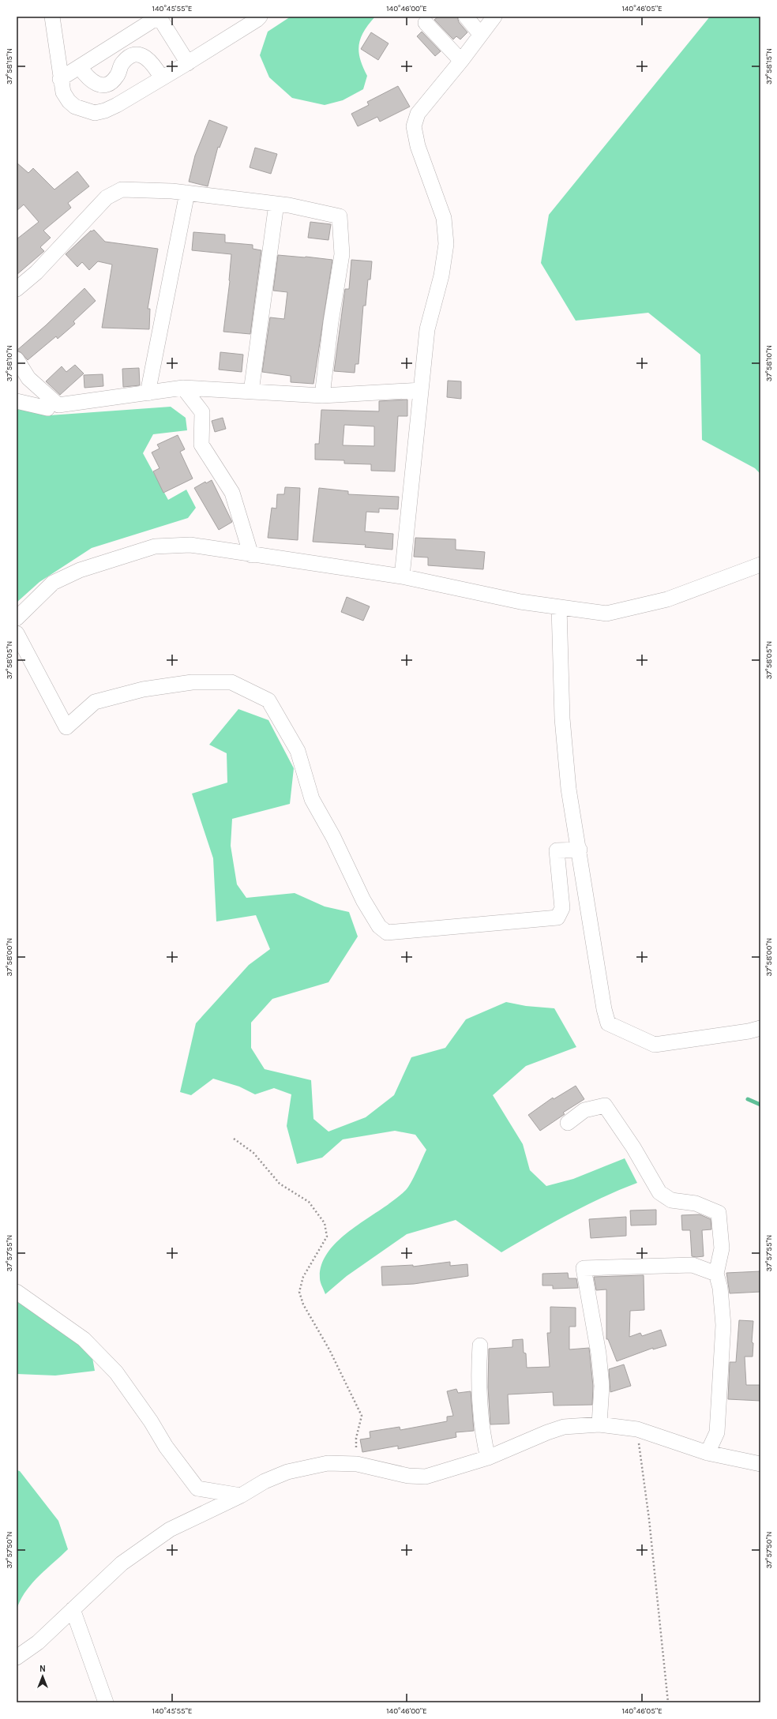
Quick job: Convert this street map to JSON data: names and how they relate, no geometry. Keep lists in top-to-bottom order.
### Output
{
  "north": "top",
  "coordinates": [
    "140°45'55\"E",
    "140°46'00\"E",
    "140°46'05\"E",
    "37°58'15\"N",
    "37°58'10\"N",
    "37°58'05\"N",
    "37°58'00\"N",
    "37°57'55\"N",
    "37°57'50\"N"
  ]
}
